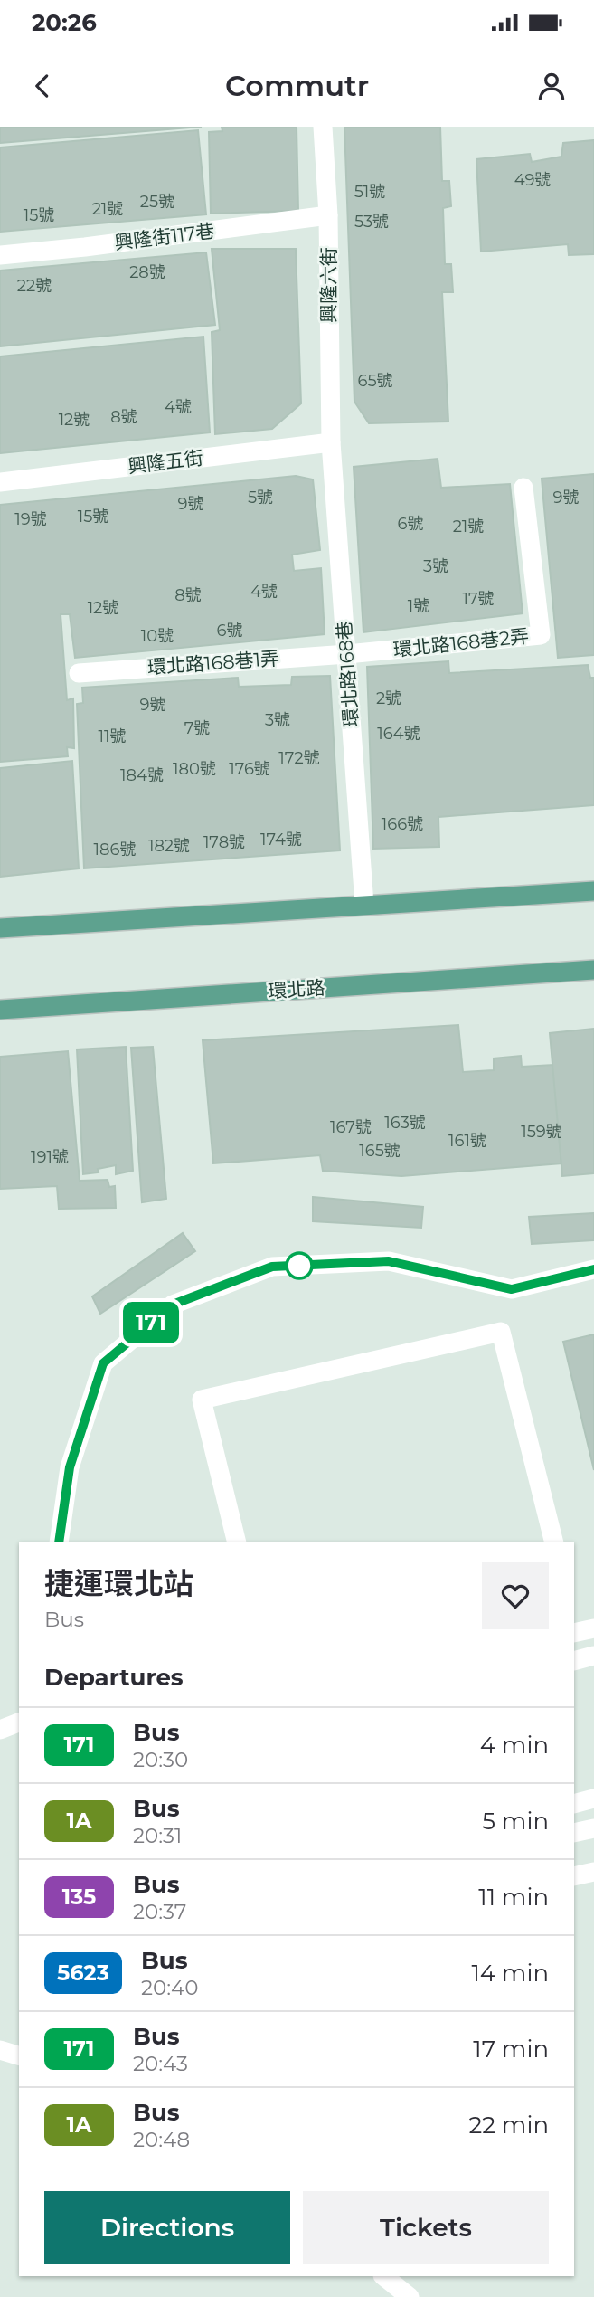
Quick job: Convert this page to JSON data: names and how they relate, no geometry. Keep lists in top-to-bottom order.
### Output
{
  "streets": {
    "main road": ["環北路"],
    "lane": [
      "興隆街117巷",
      "興隆六街",
      "興隆五街",
      "環北路168巷2弄",
      "環北路168巷1弄",
      "環北路168巷"
    ]
  },
  "crossings": [
    ["興隆街117巷", "興隆六街"],
    ["興隆六街", "興隆五街"],
    ["興隆六街", "環北路168巷"],
    ["興隆五街", "環北路168巷"],
    ["環北路168巷2弄", "環北路168巷1弄"],
    ["環北路168巷2弄", "環北路168巷"],
    ["環北路168巷1弄", "環北路168巷"]
  ],
  "lines": ["bus line 171"],
  "house_numbers": [
    "49號",
    "51號",
    "25號",
    "21號",
    "15號",
    "53號",
    "28號",
    "22號",
    "65號",
    "4號",
    "8號",
    "12號",
    "5號",
    "9號",
    "9號",
    "15號",
    "19號",
    "6號",
    "21號",
    "3號",
    "4號",
    "8號",
    "17號",
    "1號",
    "12號",
    "6號",
    "10號",
    "2號",
    "9號",
    "3號",
    "7號",
    "164號",
    "11號",
    "172號",
    "180號",
    "176號",
    "184號",
    "166號",
    "174號",
    "178號",
    "182號",
    "186號",
    "163號",
    "167號",
    "159號",
    "161號",
    "165號",
    "191號"
  ],
  "page": {
    "status": "20:26",
    "header": "Commutr",
    "on_map": "171",
    "heading": [
      ["捷運環北站", "Bus"],
      "Departures"
    ],
    "list": [
      {
        "mark": "171",
        "name": "Bus",
        "note": "20:30",
        "value": "4 min"
      },
      {
        "mark": "1A",
        "name": "Bus",
        "note": "20:31",
        "value": "5 min"
      },
      {
        "mark": "135",
        "name": "Bus",
        "note": "20:37",
        "value": "11 min"
      },
      {
        "mark": "5623",
        "name": "Bus",
        "note": "20:40",
        "value": "14 min"
      },
      {
        "mark": "171",
        "name": "Bus",
        "note": "20:43",
        "value": "17 min"
      },
      {
        "mark": "1A",
        "name": "Bus",
        "note": "20:48",
        "value": "22 min"
      }
    ],
    "buttons": ["Directions", "Tickets"]
  }
}
